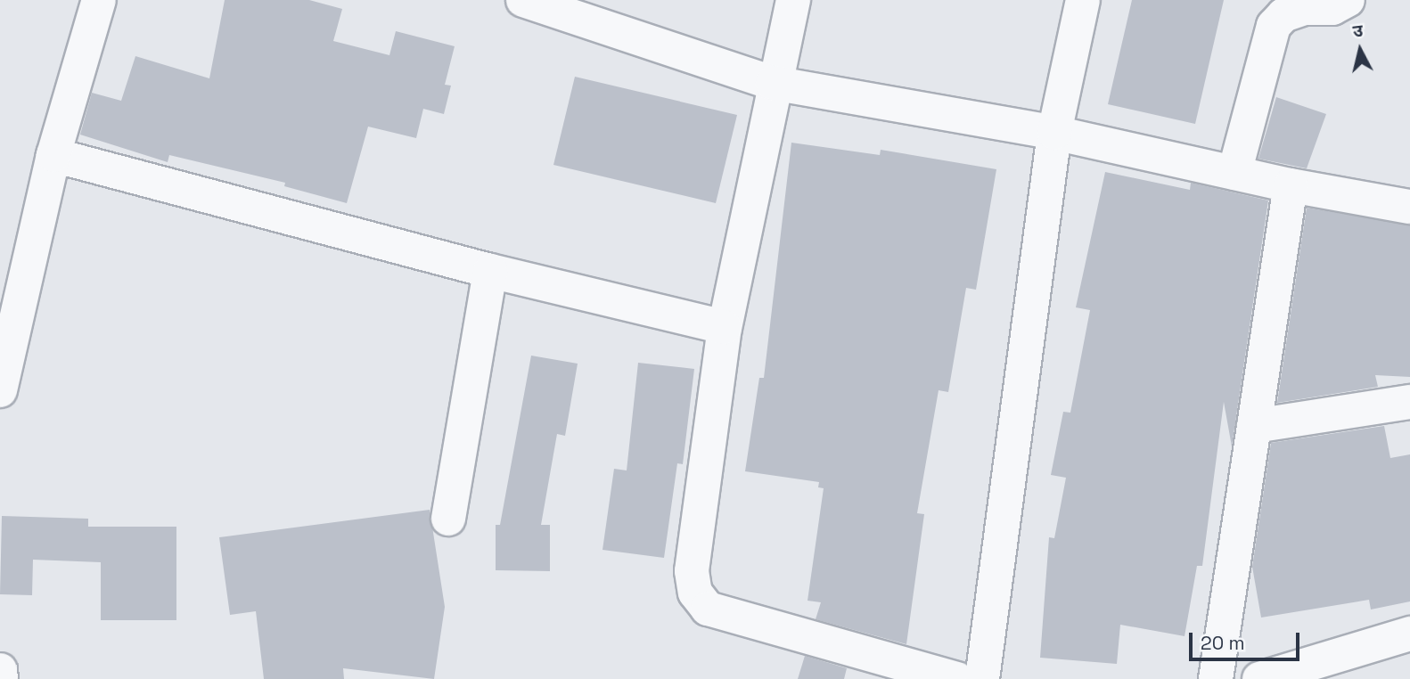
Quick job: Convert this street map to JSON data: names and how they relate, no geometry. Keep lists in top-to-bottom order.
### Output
{
  "scale_bar": "20 m",
  "north": "top"
}
